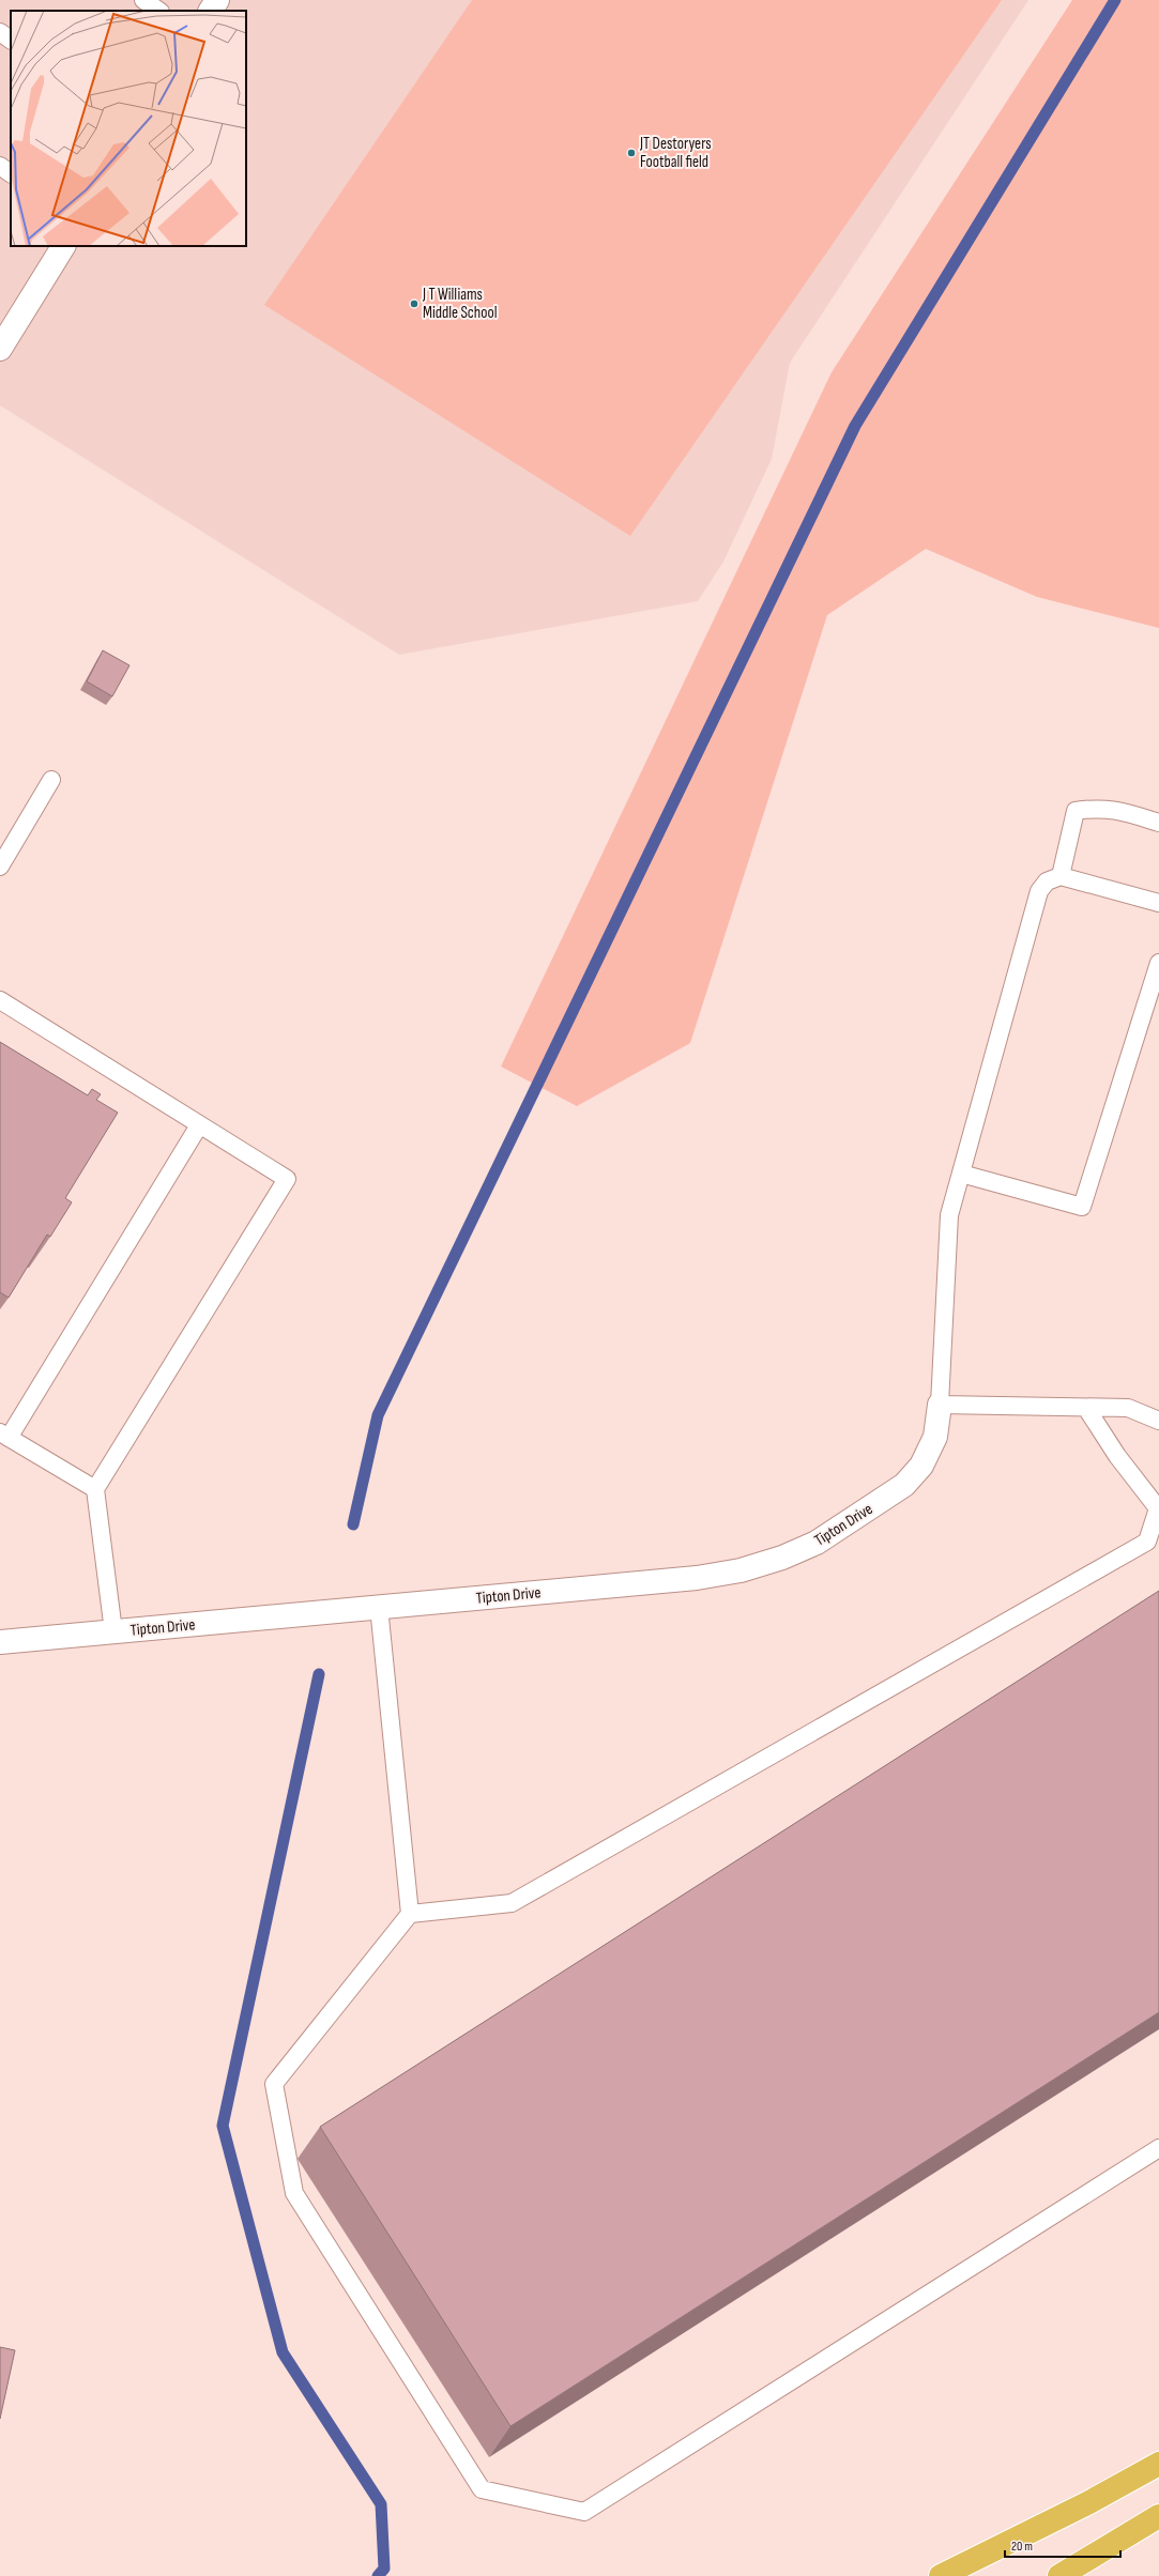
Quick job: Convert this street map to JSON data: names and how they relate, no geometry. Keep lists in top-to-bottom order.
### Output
{
  "streets": {
    "street": ["Tipton Drive"]
  },
  "places": ["JT Destoryers Football field", "J T Williams Middle School"],
  "scale_bar": "20 m"
}
